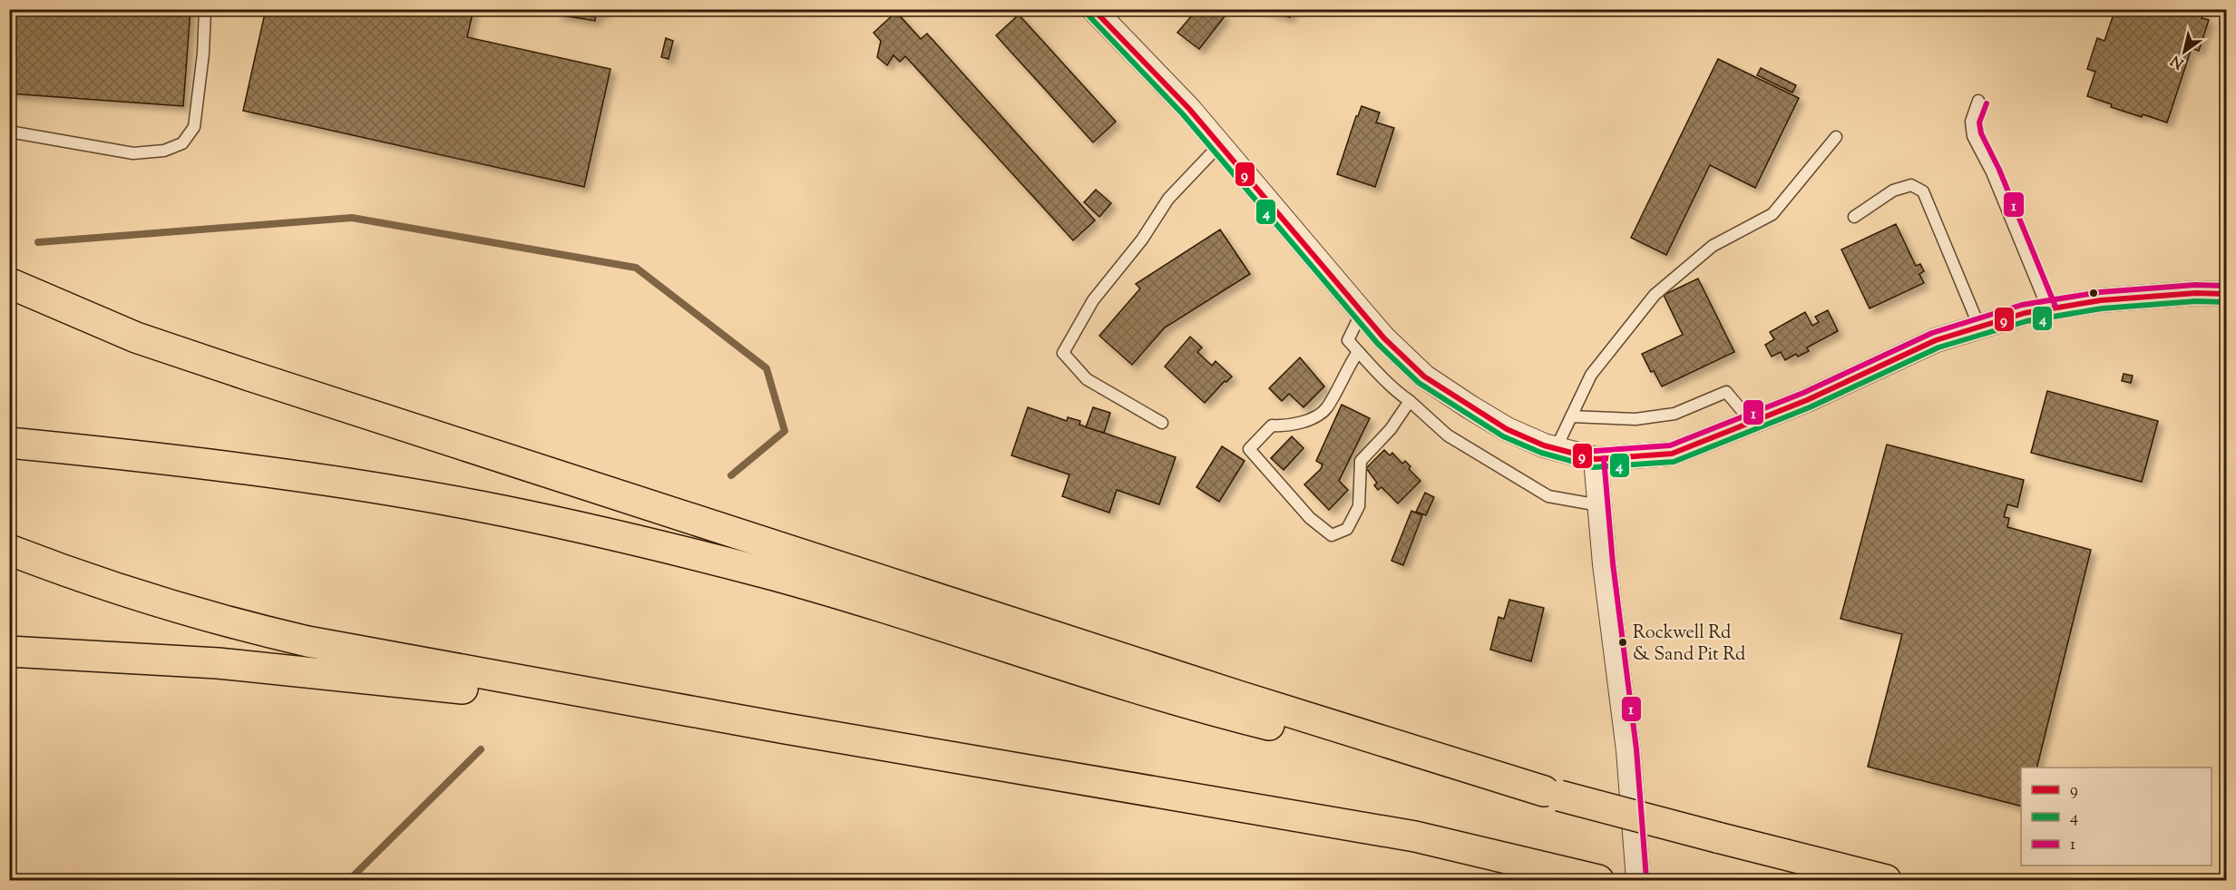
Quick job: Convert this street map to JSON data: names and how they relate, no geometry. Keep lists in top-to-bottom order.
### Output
{
  "places": ["Rockwell Rd & Sand Pit Rd"],
  "lines": ["transit line 9", "transit line 4", "transit line 1"],
  "legend": ["9", "4", "1"],
  "north": "bottom left"
}
